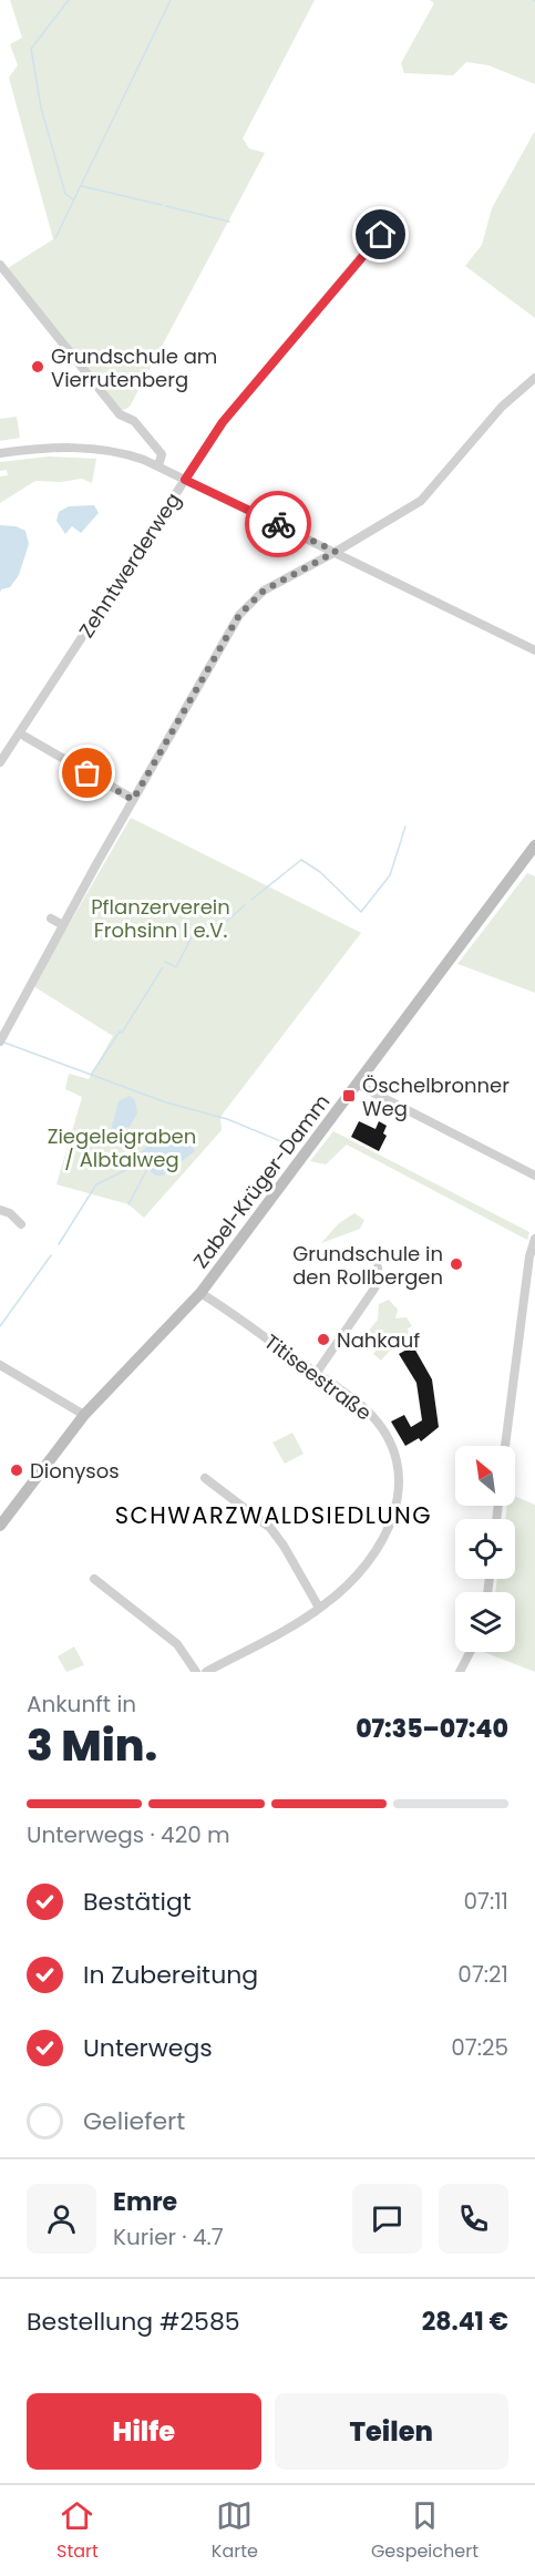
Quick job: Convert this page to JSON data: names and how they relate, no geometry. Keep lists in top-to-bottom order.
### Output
{
  "streets": {
    "street": ["Zehntwerderweg", "Zabel-Krüger-Damm", "Titiseestraße"]
  },
  "crossings": [
    ["Zabel-Krüger-Damm", "Titiseestraße"]
  ],
  "districts": ["SCHWARZWALDSIEDLUNG"],
  "parks": ["Pflanzerverein Frohsinn I e.V.", "Ziegeleigraben / Albtalweg"],
  "places": {
    "other": [
      "Grundschule am Vierrutenberg",
      "Grundschule in den Rollbergen",
      "Nahkauf",
      "Dionysos"
    ],
    "transit": ["Öschelbronner Weg"]
  },
  "north": "top left",
  "page": {
    "heading": ["3 Min.", "Ankunft in", "07:35–07:40"],
    "panel": [
      "Emre",
      "Kurier · 4.7",
      "Bestellung #2585",
      "28.41 €"
    ],
    "bar": "Unterwegs · 420 m",
    "list": [
      ["Bestätigt", "07:11"],
      ["In Zubereitung", "07:21"],
      ["Unterwegs", "07:25"],
      "Geliefert"
    ],
    "buttons": ["Hilfe", "Teilen"],
    "tabs": ["Start", "Karte", "Gespeichert"]
  }
}
